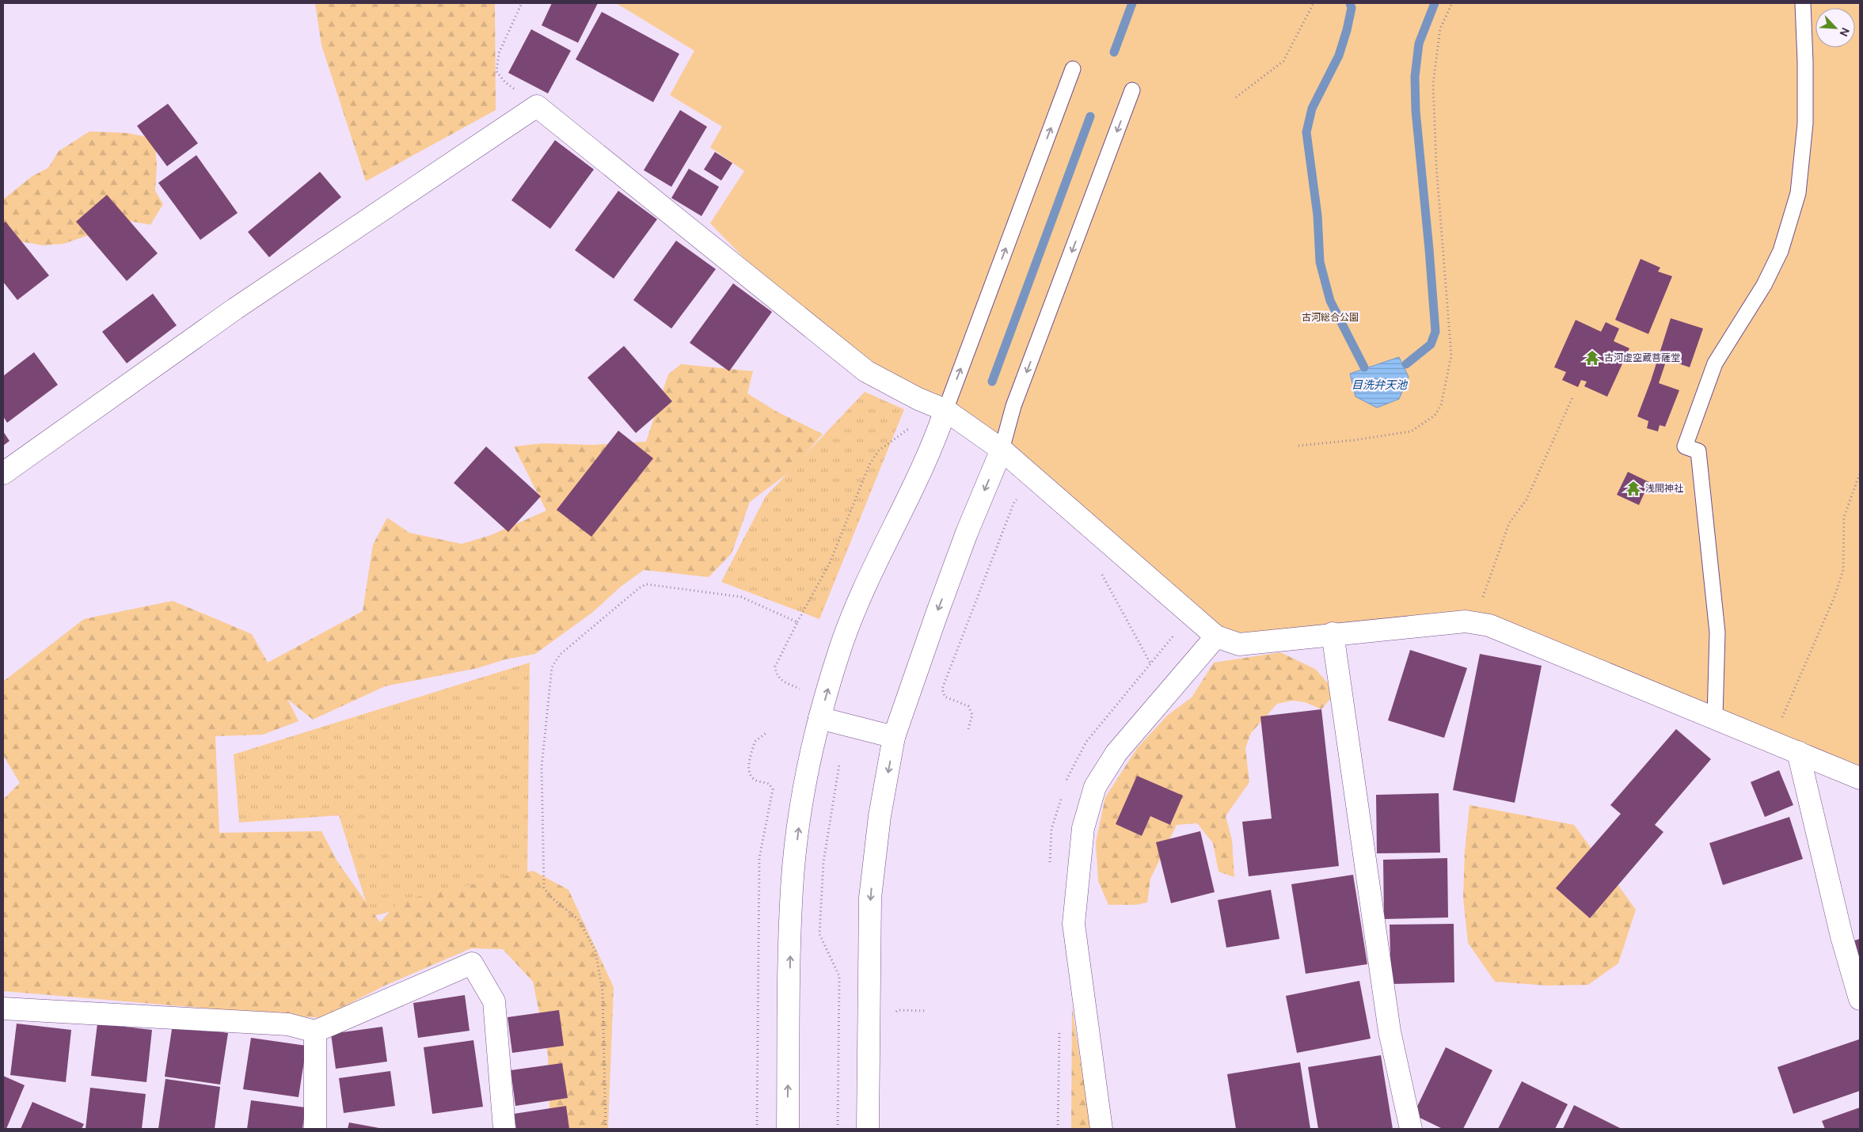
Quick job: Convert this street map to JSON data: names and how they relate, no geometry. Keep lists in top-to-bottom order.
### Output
{
  "water": ["目洗弁天池"],
  "parks": ["古河総合公園"],
  "places": {
    "temple": ["古河虚空蔵菩薩堂", "浅間神社"]
  },
  "north": "bottom right"
}
